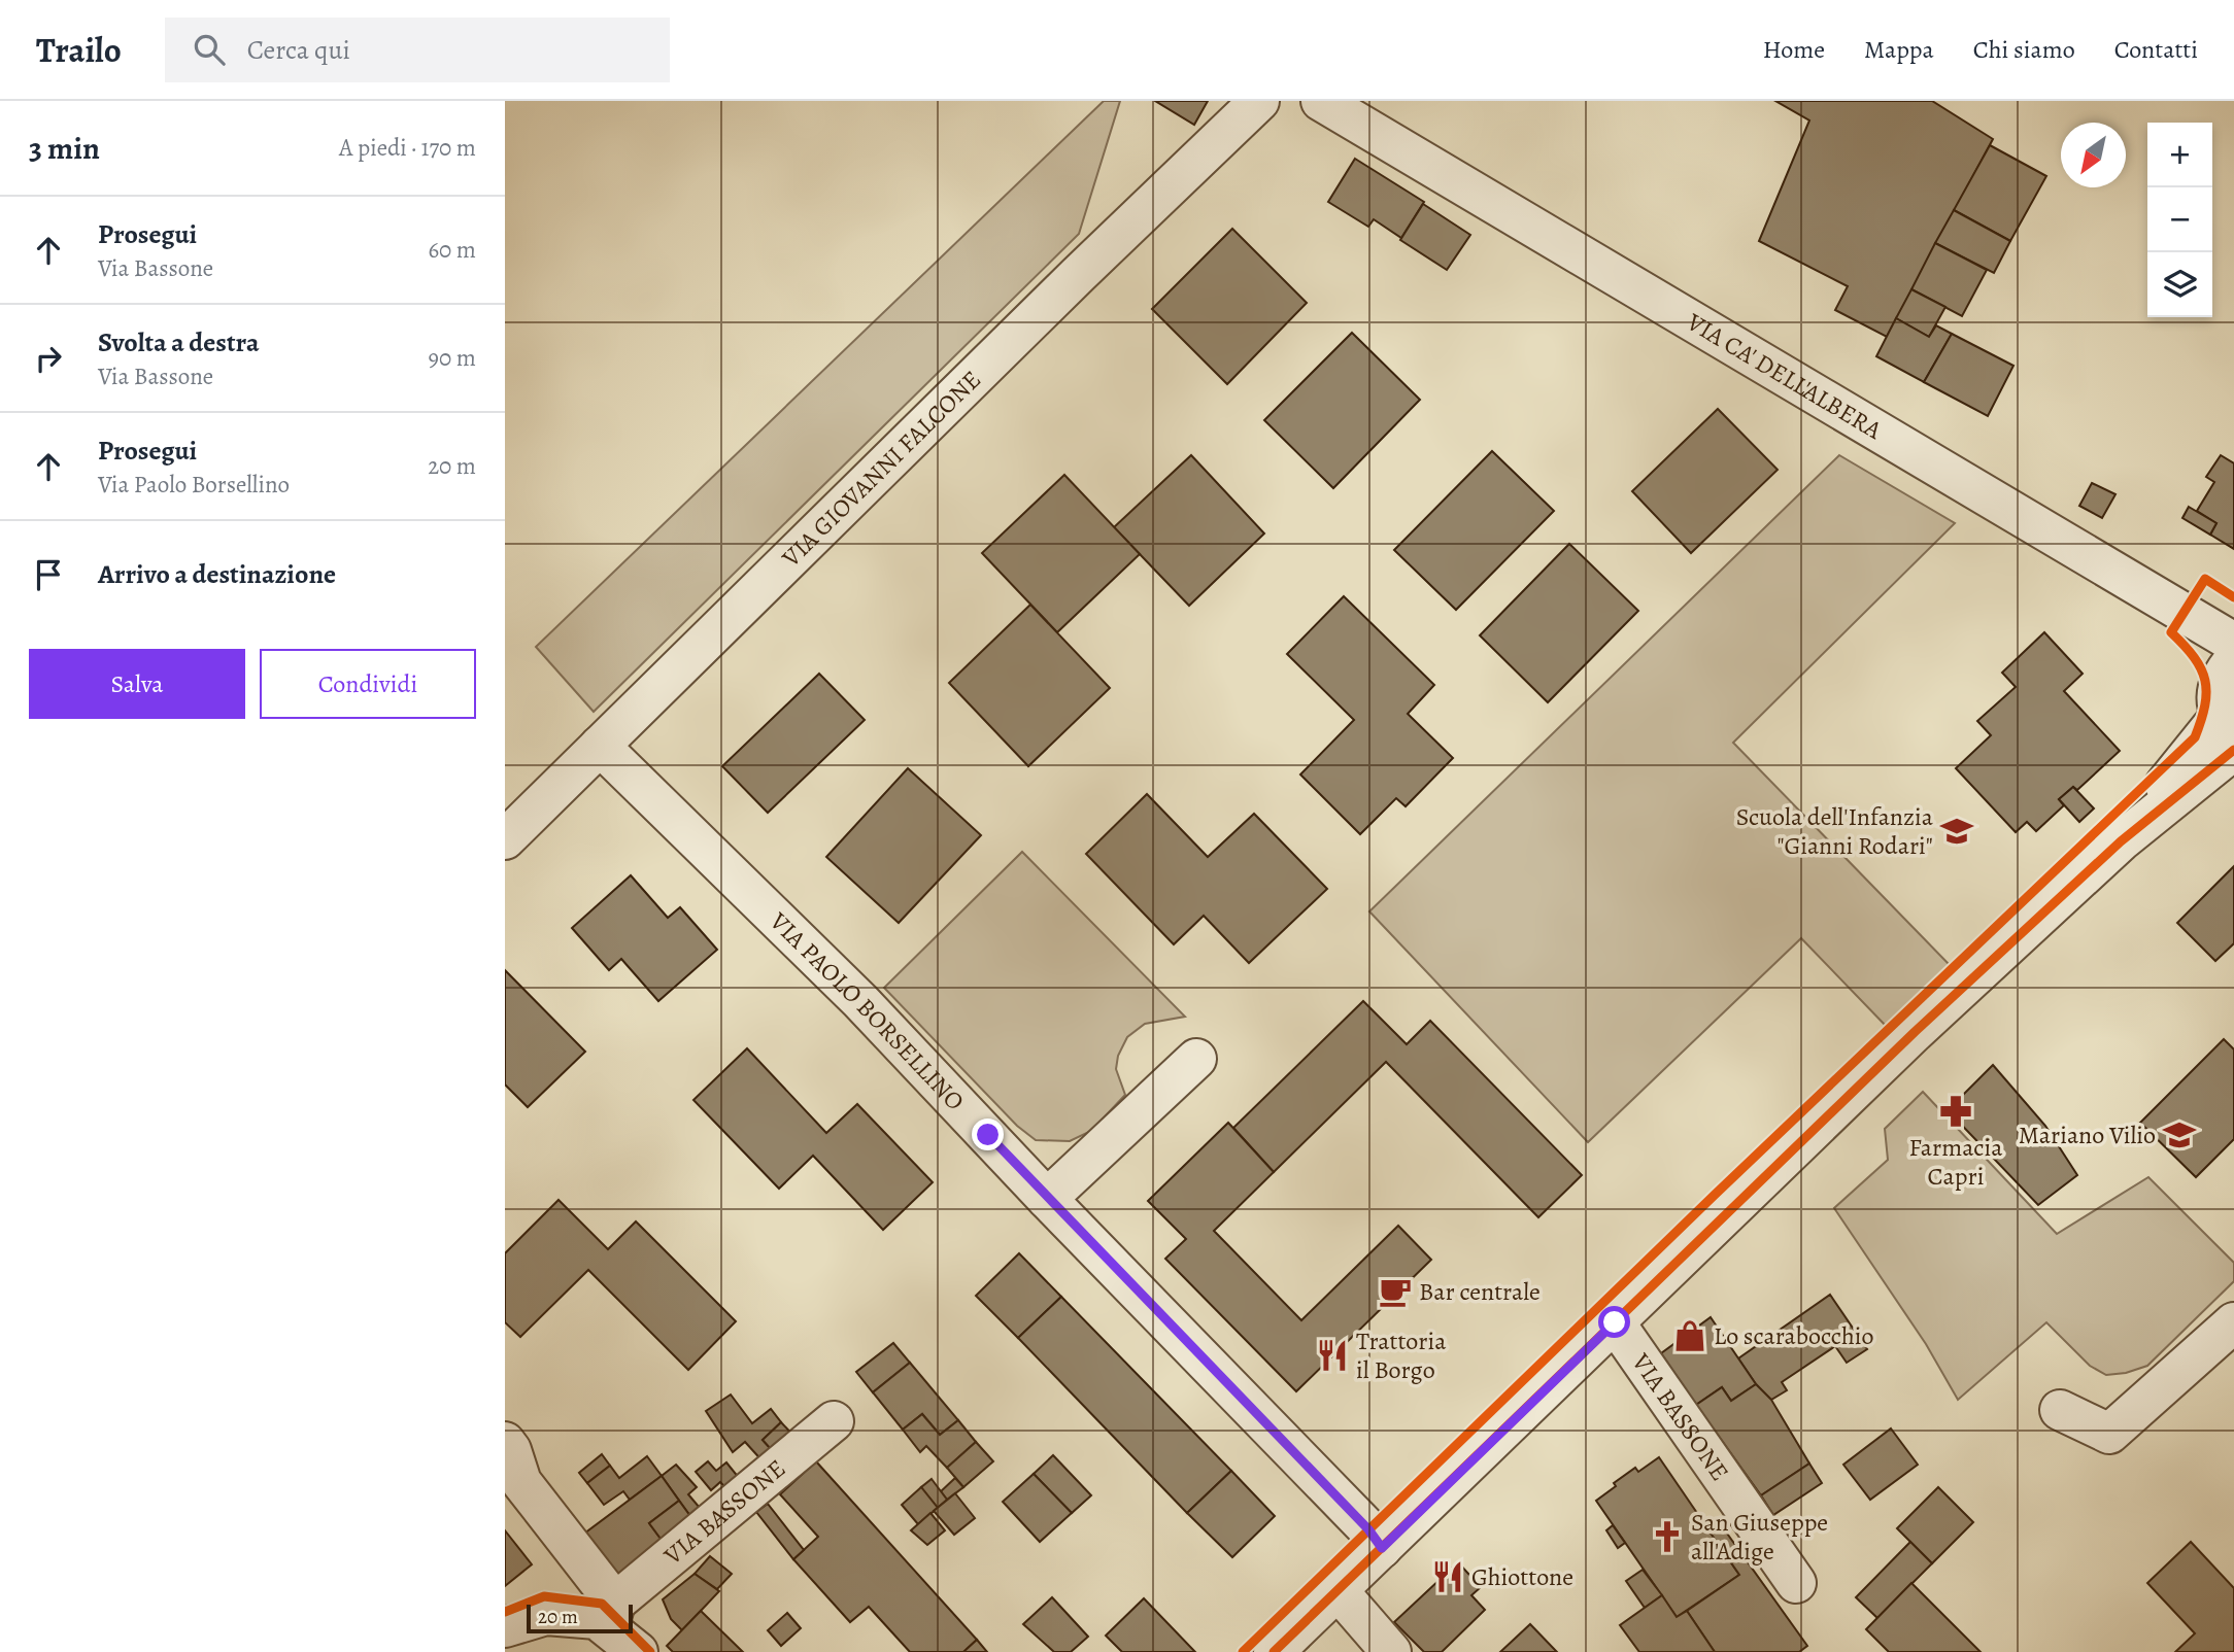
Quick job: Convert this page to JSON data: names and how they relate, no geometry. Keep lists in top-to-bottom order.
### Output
{
  "streets": {
    "street": [
      "VIA CA' DELL'ALBERA",
      "VIA GIOVANNI FALCONE",
      "VIA PAOLO BORSELLINO",
      "VIA BASSONE"
    ]
  },
  "crossings": [
    ["VIA GIOVANNI FALCONE", "VIA PAOLO BORSELLINO"]
  ],
  "places": {
    "school or university": ["Scuola dell'Infanzia \"Gianni Rodari\"", "Mariano Vilio"],
    "pharmacy": ["Farmacia Capri"],
    "cafe": ["Bar centrale"],
    "shop": ["Lo scarabocchio"],
    "restaurant": ["Trattoria il Borgo", "Ghiottone"],
    "church": ["San Giuseppe all'Adige"]
  },
  "scale_bar": "20 m",
  "north": "bottom left",
  "page": {
    "header": "Trailo",
    "search": "Cerca qui",
    "nav": [
      "Home",
      "Mappa",
      "Chi siamo",
      "Contatti"
    ],
    "heading": ["3 min", "A piedi · 170 m"],
    "map_buttons": ["+", "−"],
    "list": [
      ["Prosegui", "Via Bassone", "60 m"],
      ["Svolta a destra", "Via Bassone", "90 m"],
      ["Prosegui", "Via Paolo Borsellino", "20 m"],
      "Arrivo a destinazione"
    ],
    "buttons": ["Salva", "Condividi"],
    "scale": "20 m"
  }
}
